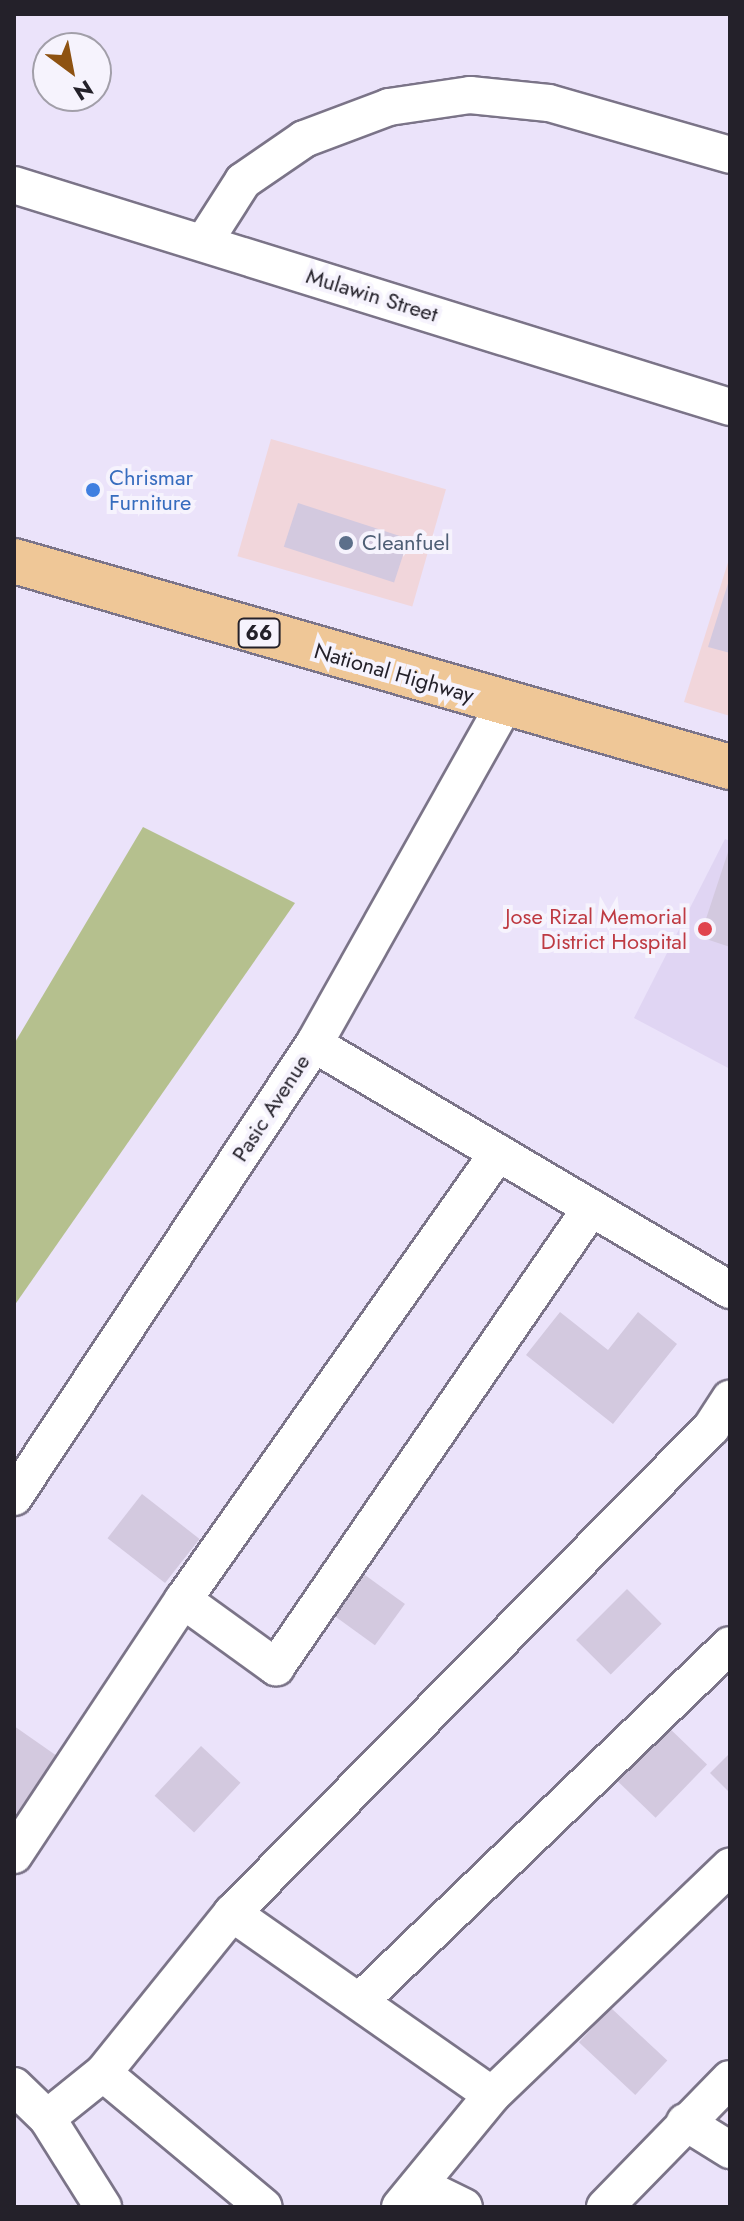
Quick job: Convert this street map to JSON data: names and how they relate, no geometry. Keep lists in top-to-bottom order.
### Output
{
  "streets": {
    "main road": ["66", "National Highway"],
    "street": ["Mulawin Street", "Pasic Avenue"]
  },
  "crossings": [
    ["National Highway", "Pasic Avenue"]
  ],
  "places": ["Chrismar Furniture", "Cleanfuel", "Jose Rizal Memorial District Hospital"],
  "north": "bottom right"
}
